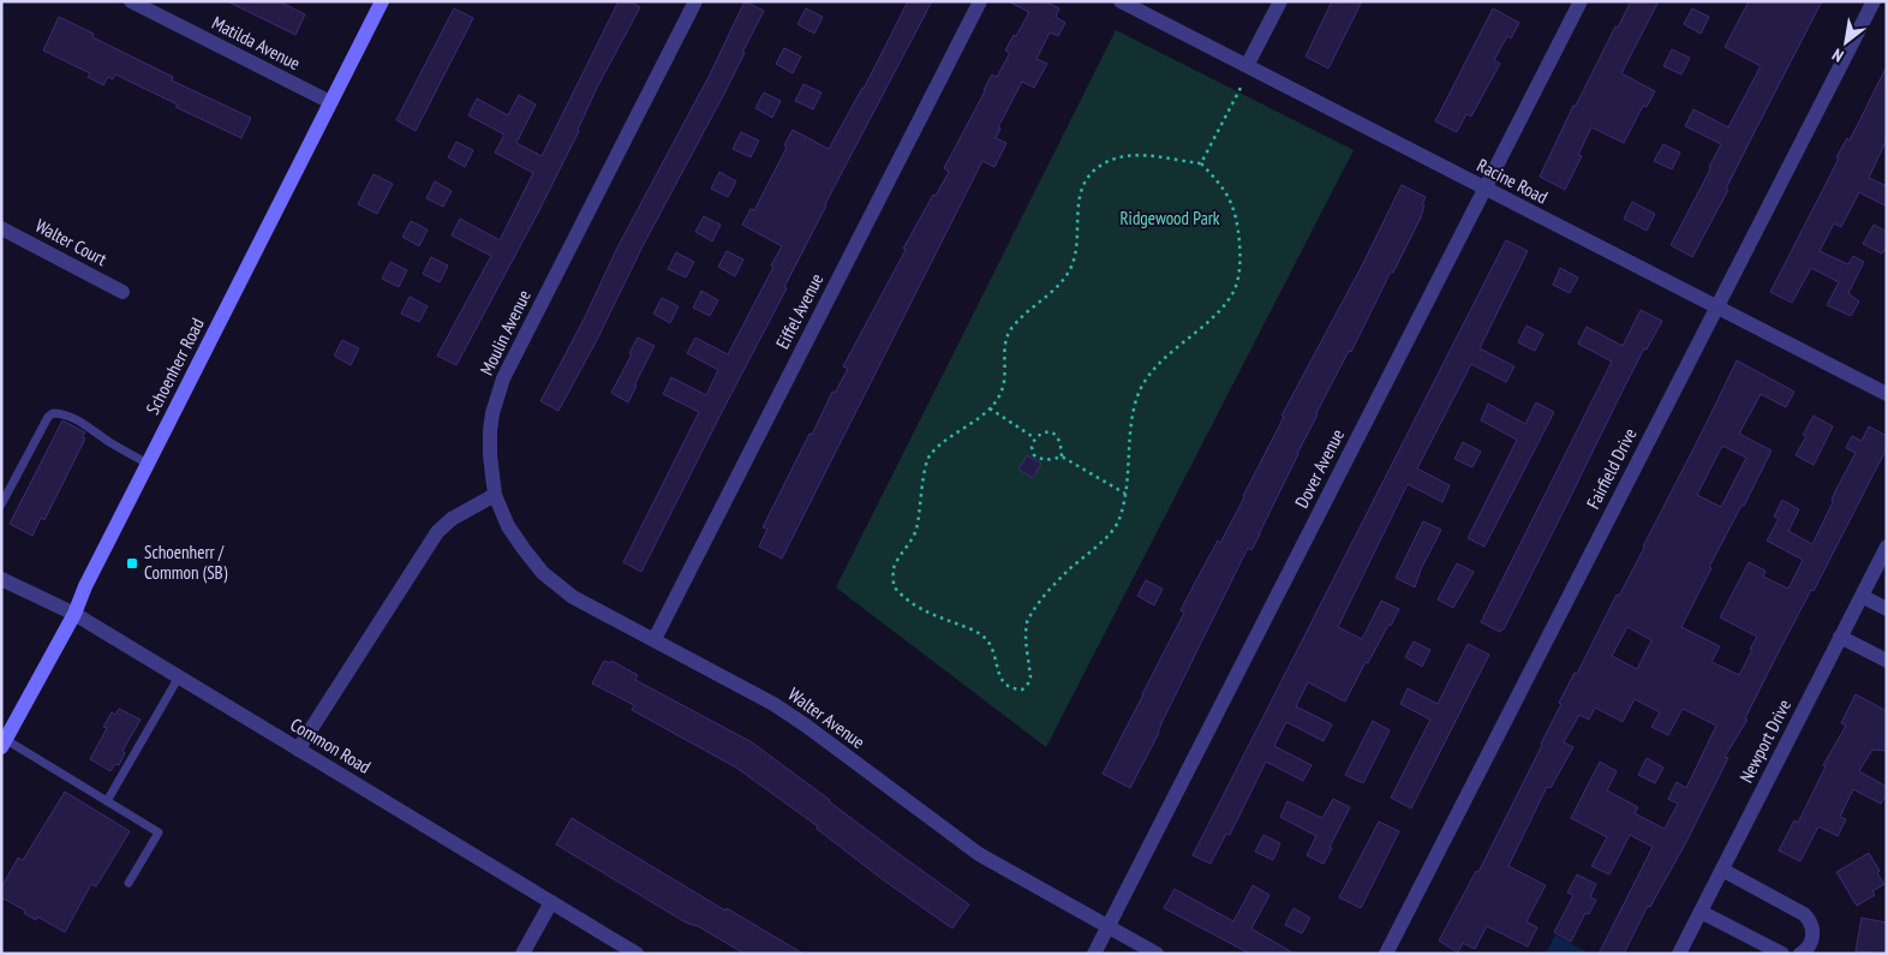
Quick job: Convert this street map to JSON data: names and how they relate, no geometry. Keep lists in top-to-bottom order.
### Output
{
  "streets": {
    "main road": ["Schoenherr Road"],
    "street": [
      "Matilda Avenue",
      "Racine Road",
      "Walter Court",
      "Eiffel Avenue",
      "Moulin Avenue",
      "Dover Avenue",
      "Fairfield Drive",
      "Walter Avenue",
      "Newport Drive",
      "Common Road"
    ]
  },
  "crossings": [
    ["Matilda Avenue", "Schoenherr Road"],
    ["Racine Road", "Dover Avenue"],
    ["Racine Road", "Fairfield Drive"],
    ["Eiffel Avenue", "Walter Avenue"],
    ["Moulin Avenue", "Walter Avenue"],
    ["Schoenherr Road", "Common Road"],
    ["Dover Avenue", "Walter Avenue"]
  ],
  "parks": ["Ridgewood Park"],
  "places": {
    "transit": ["Schoenherr / Common (SB)"]
  },
  "north": "bottom left"
}
